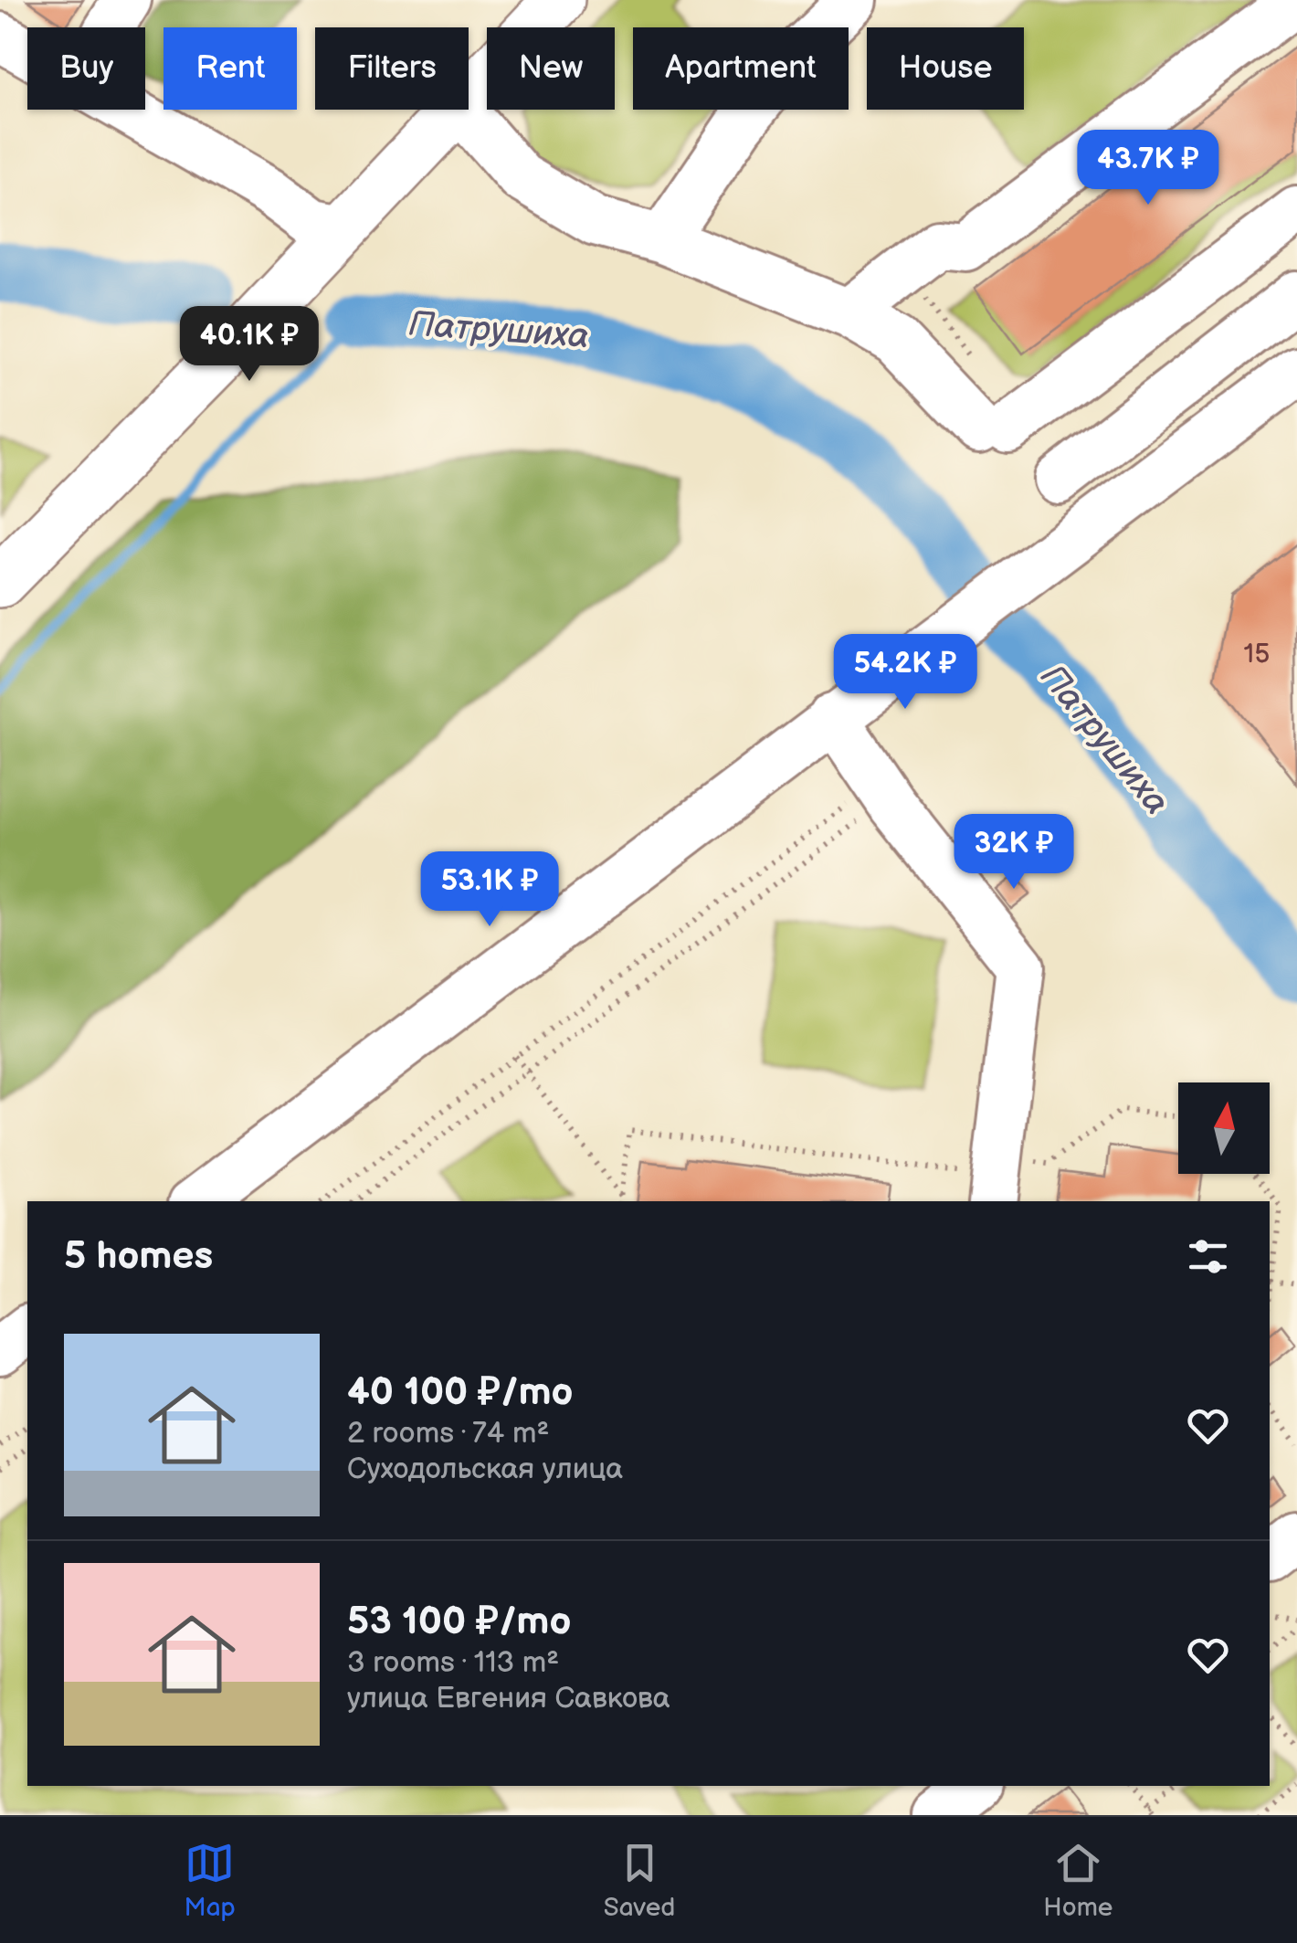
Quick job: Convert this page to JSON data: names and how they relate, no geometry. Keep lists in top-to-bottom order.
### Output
{
  "water": ["Патрушиха"],
  "house_numbers": ["15"],
  "north": "top",
  "page": {
    "chip": [
      "Buy",
      "Rent",
      "Filters",
      "New",
      "Apartment",
      "House"
    ],
    "price": [
      "43.7K ₽",
      "40.1K ₽",
      "54.2K ₽",
      "32K ₽",
      "53.1K ₽"
    ],
    "heading": "5 homes",
    "list": [
      {
        "name": "40 100 ₽/mo",
        "note": "2 rooms · 74 m² · Суходольская улица"
      },
      {
        "name": "53 100 ₽/mo",
        "note": "3 rooms · 113 m² · улица Евгения Савкова"
      }
    ],
    "tabs": ["Map", "Saved", "Home"]
  }
}
